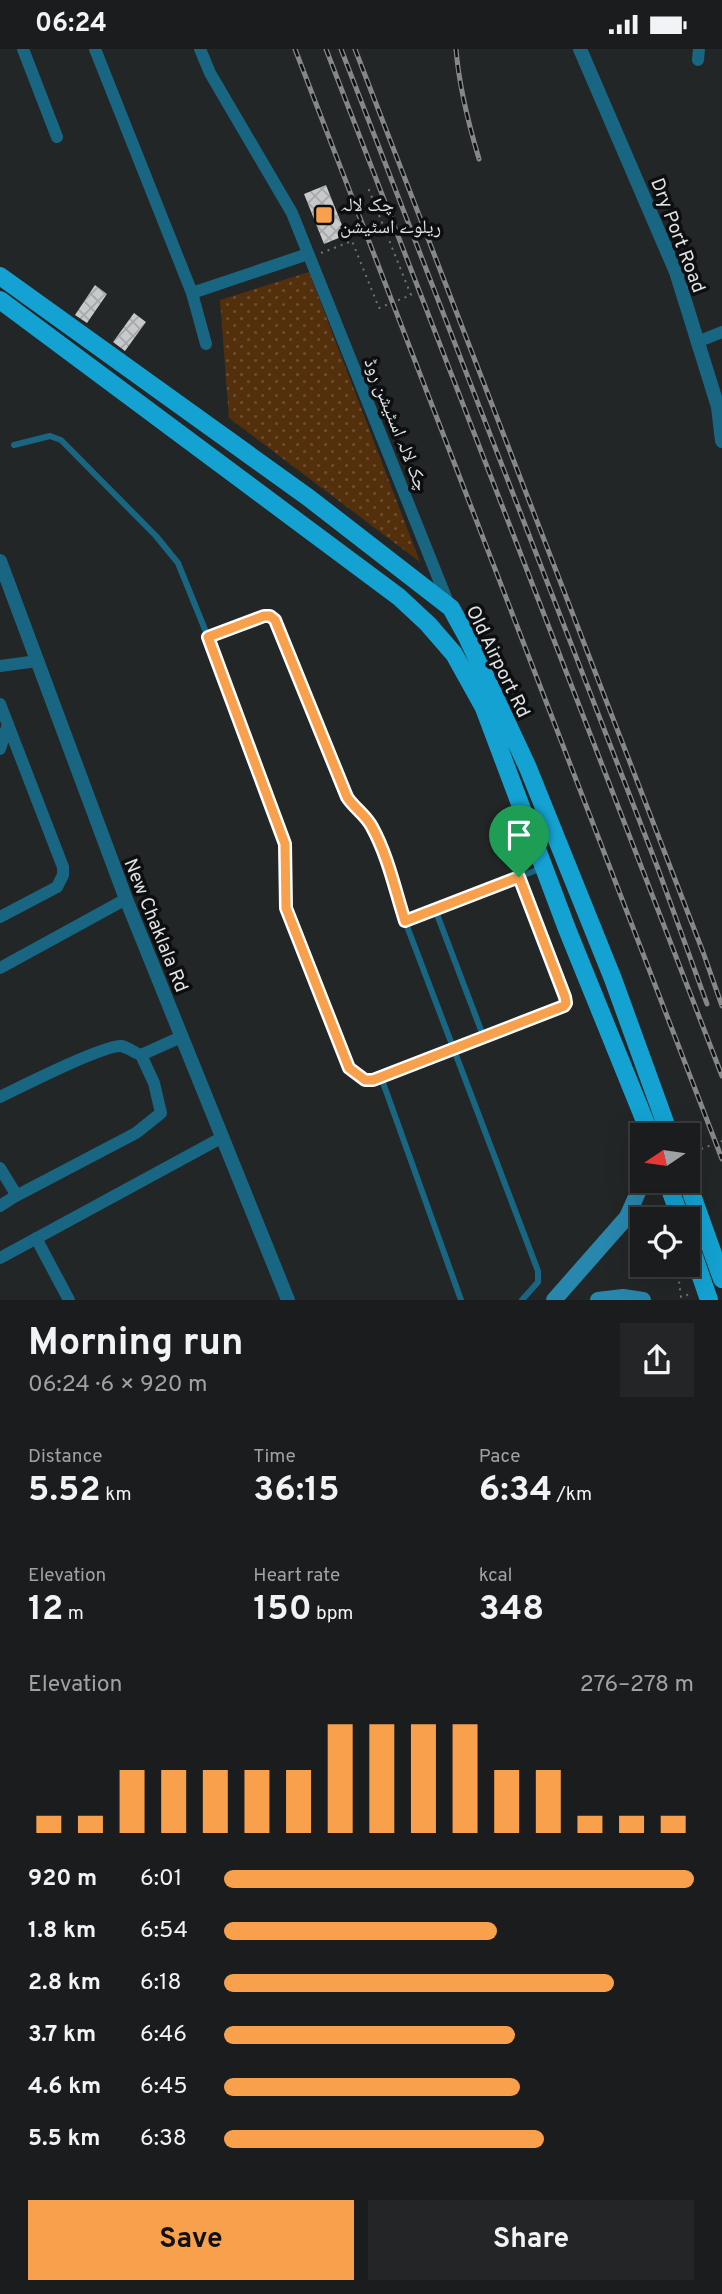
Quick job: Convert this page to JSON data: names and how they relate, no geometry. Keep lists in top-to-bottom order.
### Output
{
  "streets": {
    "main road": ["Old Airport Rd"],
    "street": ["Dry Port Road", "چک لالہ اسٹیشن روڈ", "New Chaklala Rd"]
  },
  "crossings": [
    ["چک لالہ اسٹیشن روڈ", "Old Airport Rd"]
  ],
  "places": {
    "transit": ["چک لالہ ریلوے اسٹیشن"]
  },
  "north": "left",
  "page": {
    "status": "06:24",
    "heading": ["Morning run", "06:24 · 6 × 920 m"],
    "stats": [
      ["Distance", "5.52 km"],
      ["Time", "36:15"],
      ["Pace", "6:34 /km"],
      ["Elevation", "12 m"],
      ["Heart rate", "150 bpm"],
      ["kcal", "348"]
    ],
    "chart": ["Elevation", "276–278 m"],
    "list": [
      {
        "name": "920 m",
        "note": "6:01"
      },
      {
        "name": "1.8 km",
        "note": "6:54"
      },
      {
        "name": "2.8 km",
        "note": "6:18"
      },
      {
        "name": "3.7 km",
        "note": "6:46"
      },
      {
        "name": "4.6 km",
        "note": "6:45"
      },
      {
        "name": "5.5 km",
        "note": "6:38"
      }
    ],
    "buttons": ["Save", "Share"]
  }
}
